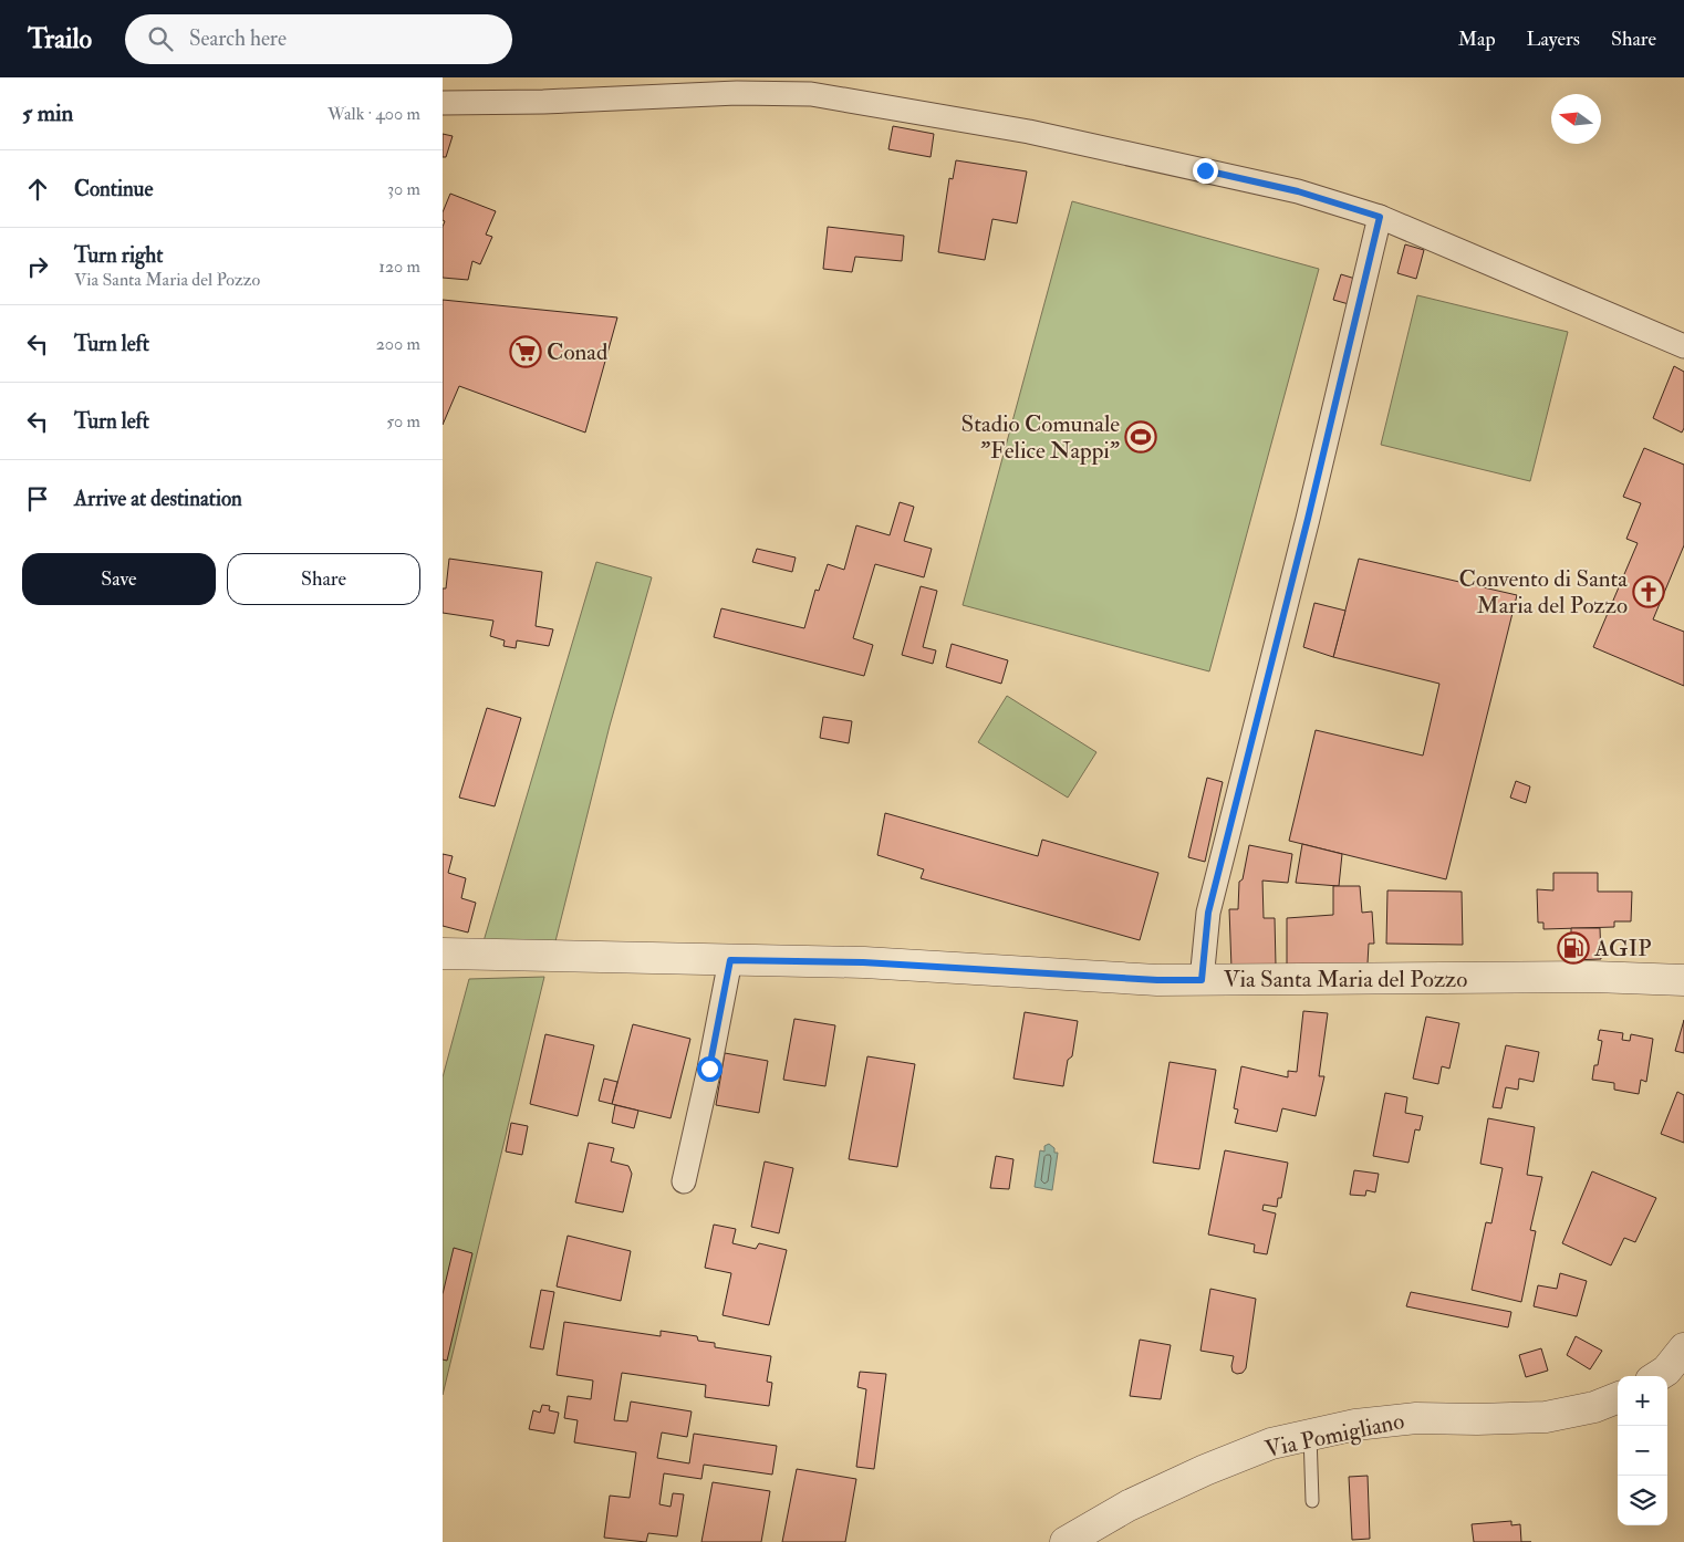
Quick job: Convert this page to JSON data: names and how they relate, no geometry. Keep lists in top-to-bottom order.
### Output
{
  "streets": {
    "street": ["Via Santa Maria del Pozzo", "Via Pomigliano"]
  },
  "places": {
    "supermarket": ["Conad"],
    "sports": ["Stadio Comunale \"Felice Nappi\""],
    "church": ["Convento di Santa Maria del Pozzo"],
    "fuel station": ["AGIP"]
  },
  "north": "left",
  "page": {
    "header": "Trailo",
    "search": "Search here",
    "nav": ["Map", "Layers", "Share"],
    "heading": ["5 min", "Walk · 400 m"],
    "list": [
      ["Continue", "30 m"],
      ["Turn right", "Via Santa Maria del Pozzo", "120 m"],
      ["Turn left", "200 m"],
      ["Turn left", "50 m"],
      "Arrive at destination"
    ],
    "buttons": ["Save", "Share"],
    "map_buttons": ["+", "−"]
  }
}
